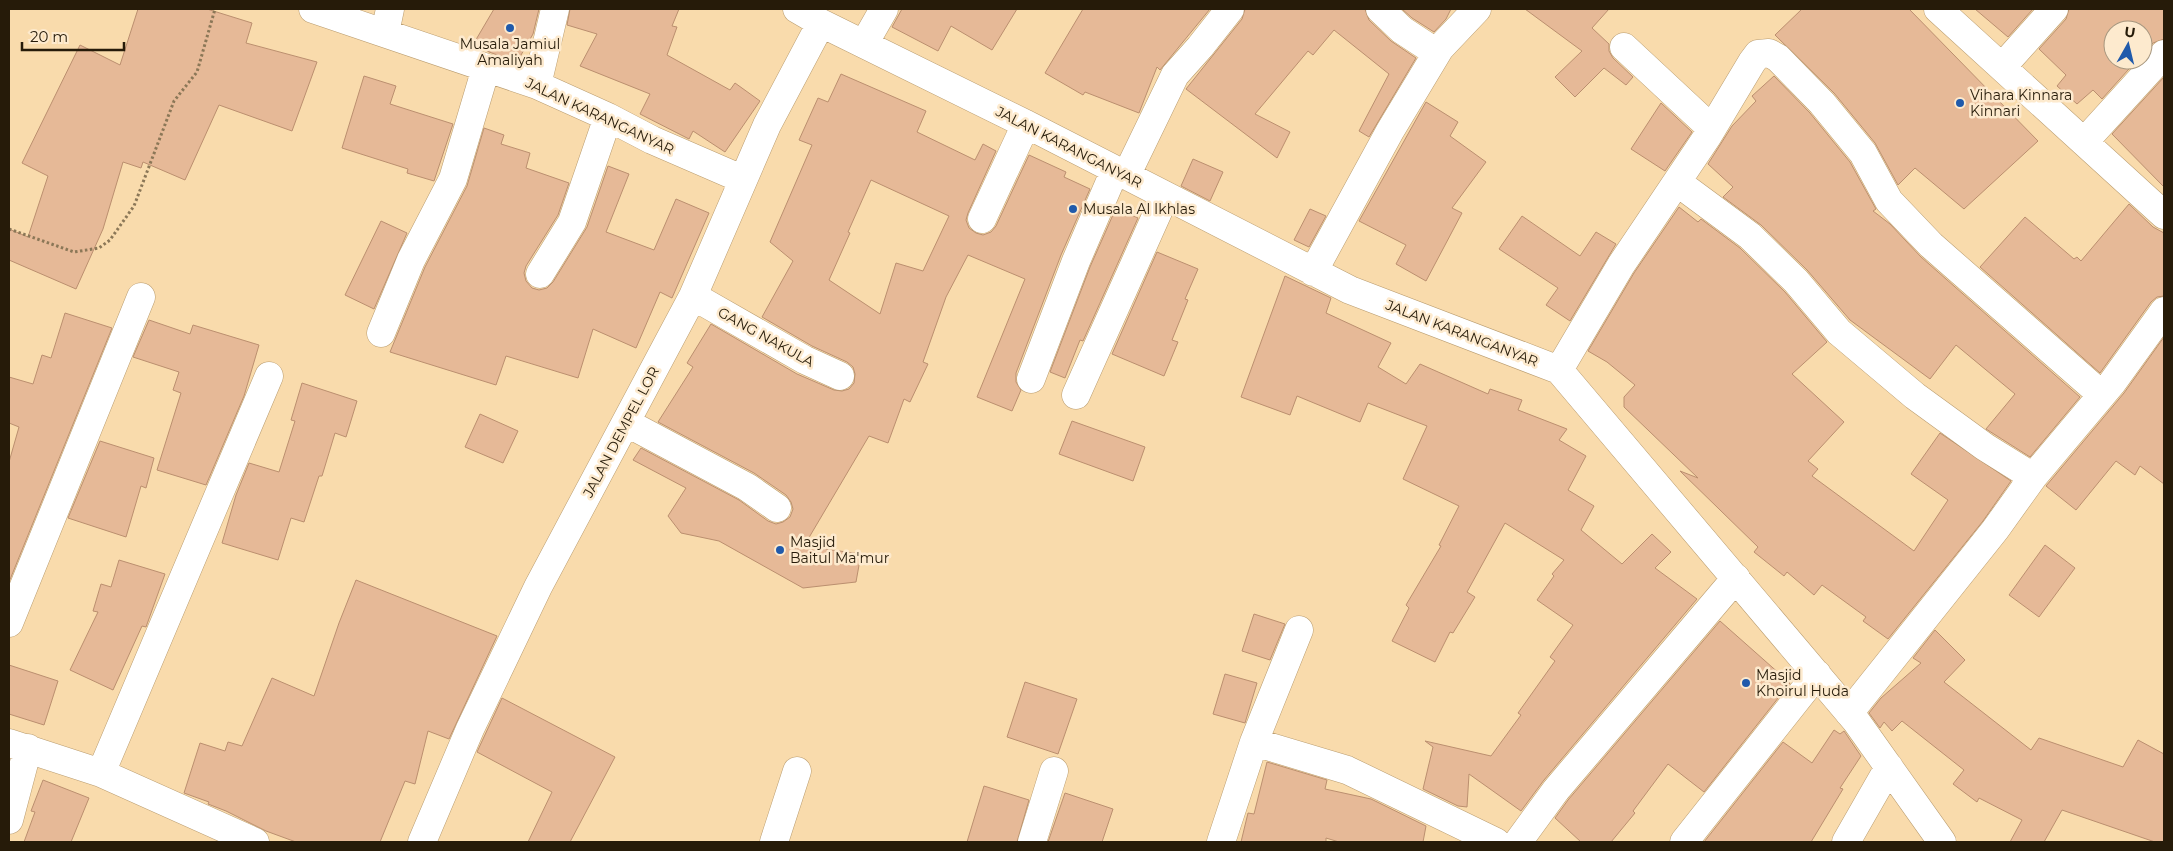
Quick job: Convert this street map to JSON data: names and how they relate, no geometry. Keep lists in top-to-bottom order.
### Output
{
  "streets": {
    "street": ["JALAN KARANGANYAR", "GANG NAKULA", "JALAN DEMPEL LOR"]
  },
  "crossings": [
    ["JALAN KARANGANYAR", "JALAN DEMPEL LOR"],
    ["GANG NAKULA", "JALAN DEMPEL LOR"]
  ],
  "places": [
    "Musala Jamiul Amaliyah",
    "Vihara Kinnara Kinnari",
    "Musala Al Ikhlas",
    "Masjid Baitul Ma'mur",
    "Masjid Khoirul Huda"
  ],
  "scale_bar": "20 m",
  "north": "top"
}
